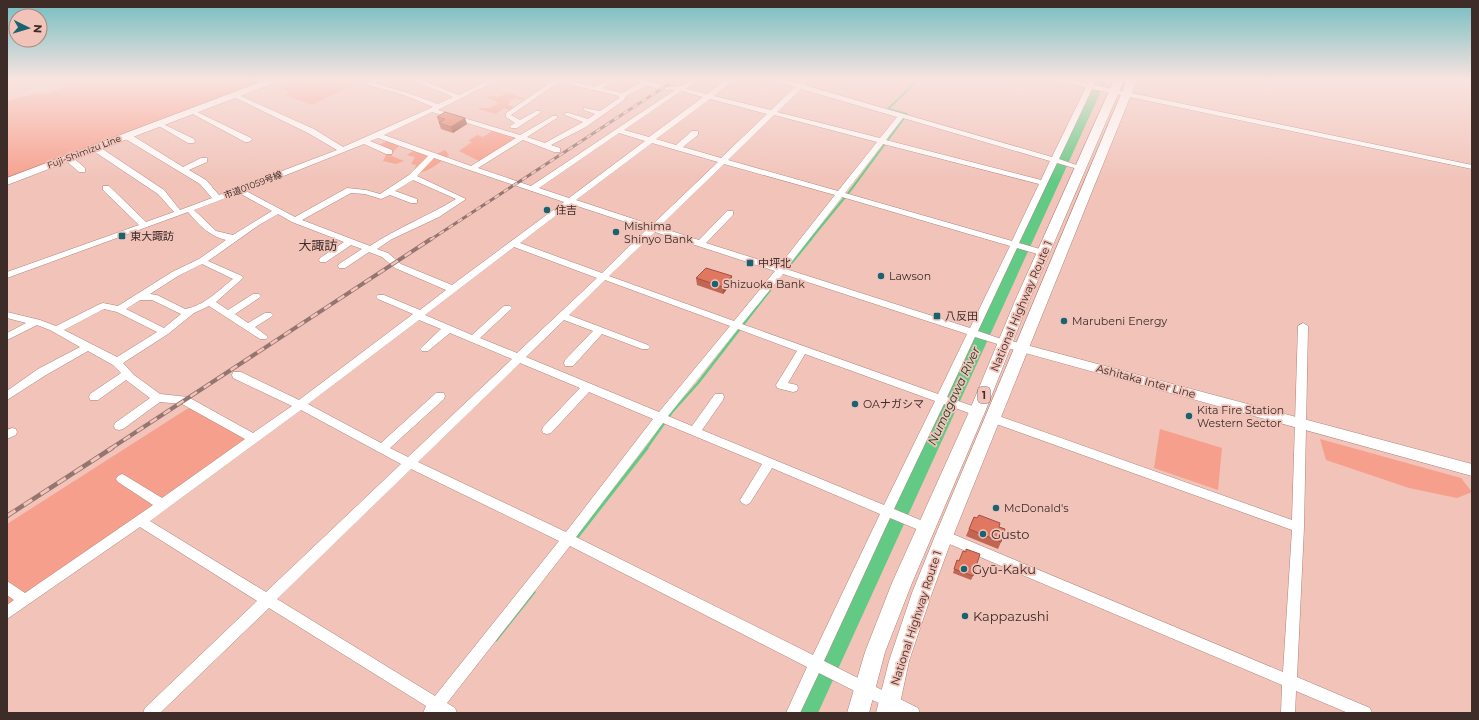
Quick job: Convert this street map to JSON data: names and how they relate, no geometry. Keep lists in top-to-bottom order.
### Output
{
  "streets": {
    "highway": ["National Highway Route 1", "1"],
    "main road": ["Fuji-Shimizu Line", "Ashitaka Inter Line"],
    "street": ["市道01059号線"]
  },
  "crossings": [
    ["National Highway Route 1", "Ashitaka Inter Line"]
  ],
  "districts": ["大諏訪"],
  "water": ["Numagawa River"],
  "places": {
    "other": [
      "住吉",
      "Mishima Shinyo Bank",
      "Lawson",
      "Shizuoka Bank",
      "Marubeni Energy",
      "OAナガシマ",
      "Kita Fire Station Western Sector",
      "McDonald's",
      "Gusto",
      "Gyū-Kaku",
      "Kappazushi"
    ],
    "transit": ["東大諏訪", "中坪北", "八反田"]
  },
  "north": "right"
}
